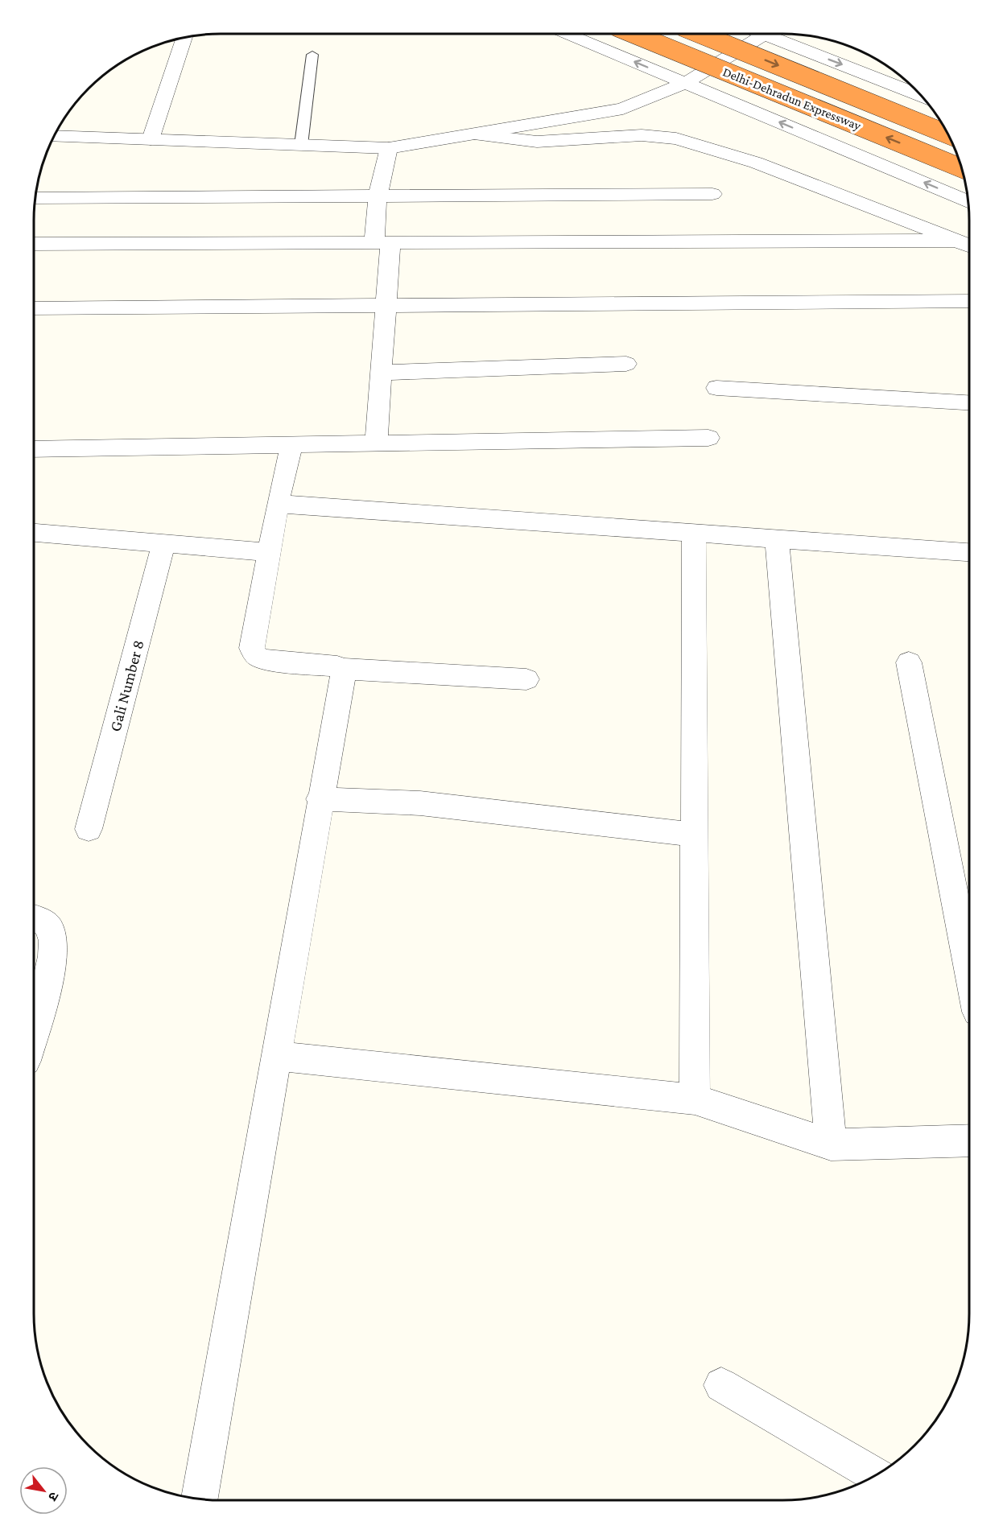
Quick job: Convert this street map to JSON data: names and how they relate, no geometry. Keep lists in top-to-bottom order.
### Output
{
  "streets": {
    "highway": ["Delhi-Dehradun Expressway"],
    "street": ["Gali Number 8"]
  },
  "north": "bottom right"
}
